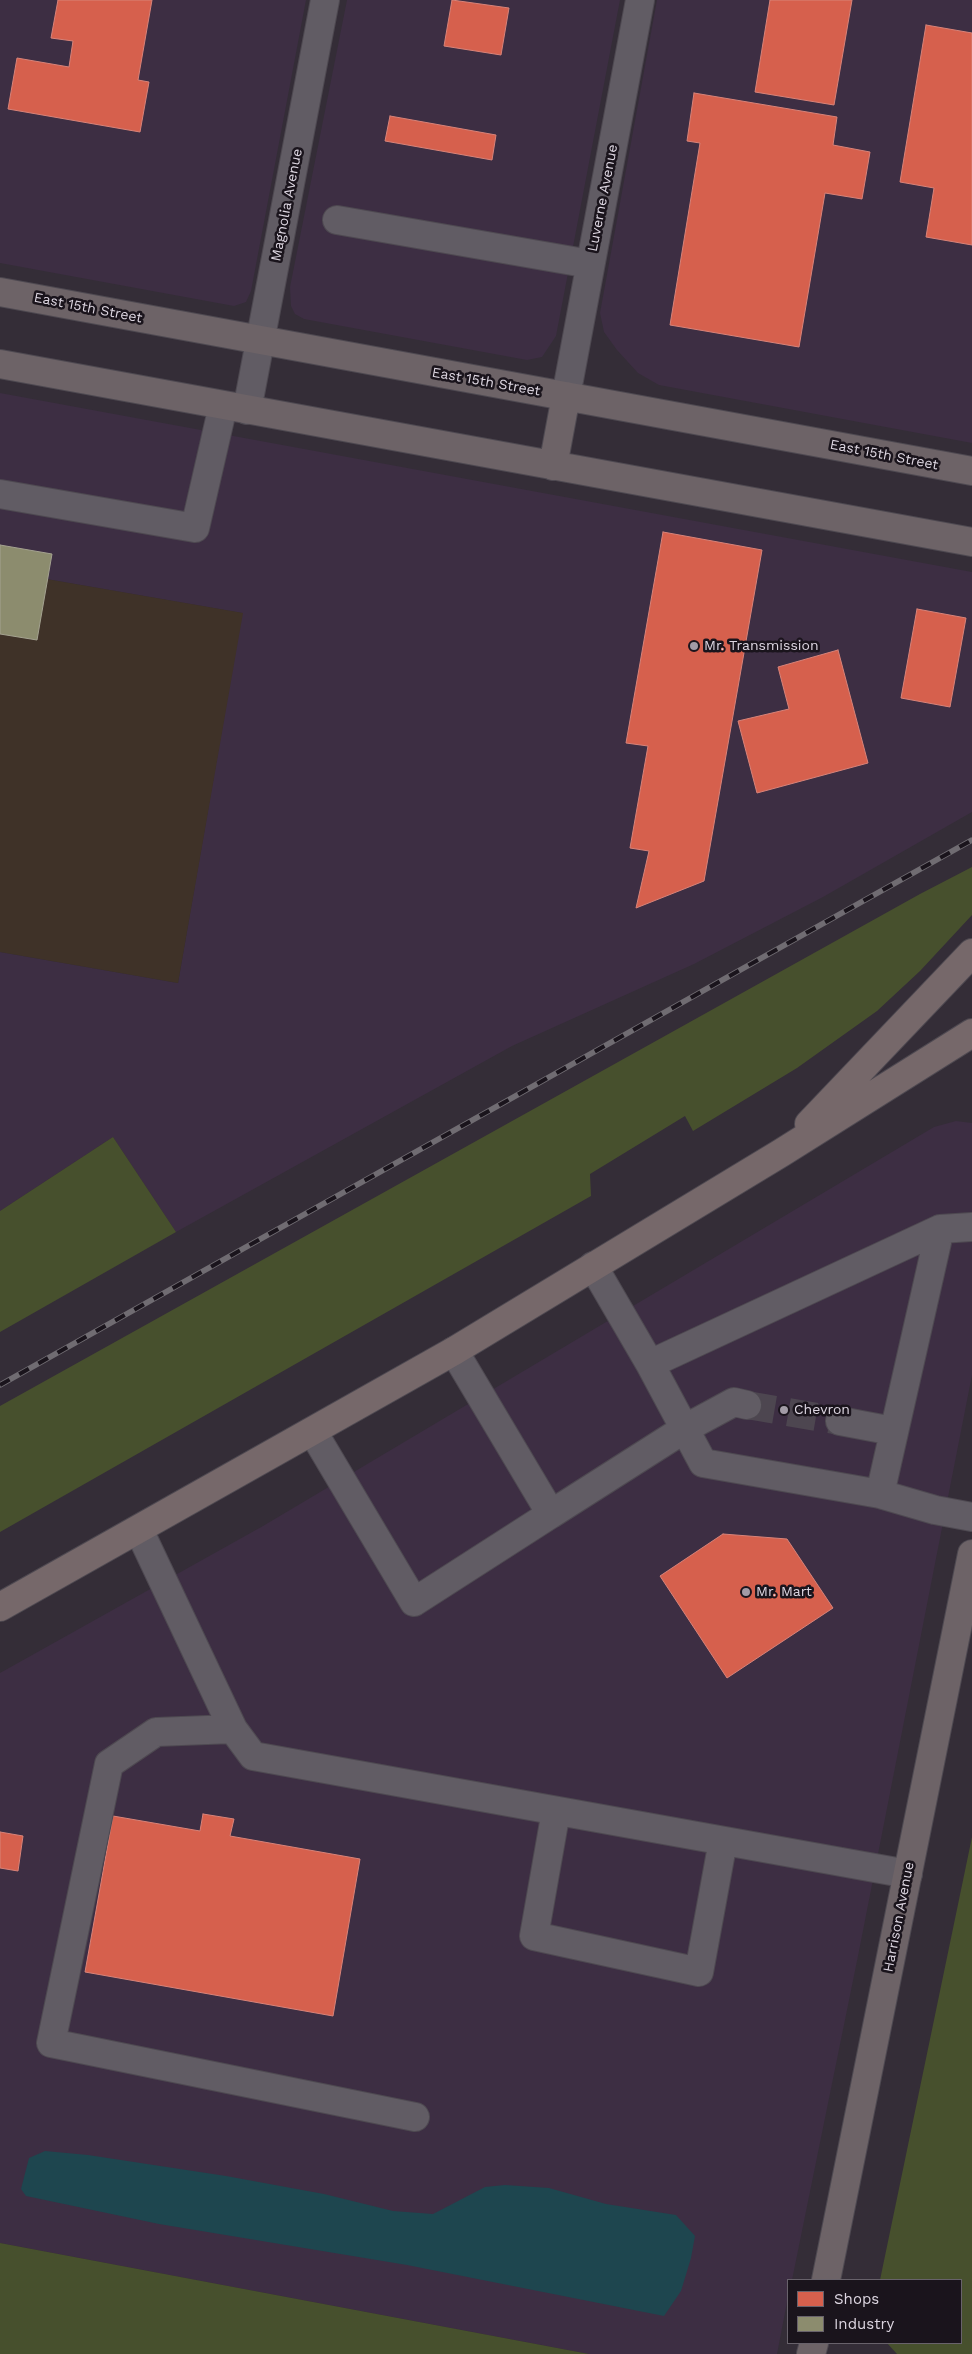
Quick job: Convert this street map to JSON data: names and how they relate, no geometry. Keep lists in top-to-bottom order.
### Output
{
  "streets": {
    "main road": ["East 15th Street", "Harrison Avenue"],
    "street": ["Luverne Avenue", "Magnolia Avenue"]
  },
  "crossings": [
    ["Luverne Avenue", "East 15th Street"],
    ["Magnolia Avenue", "East 15th Street"]
  ],
  "places": ["Mr. Transmission", "Chevron", "Mr. Mart"],
  "legend": ["Shops", "Industry"]
}
